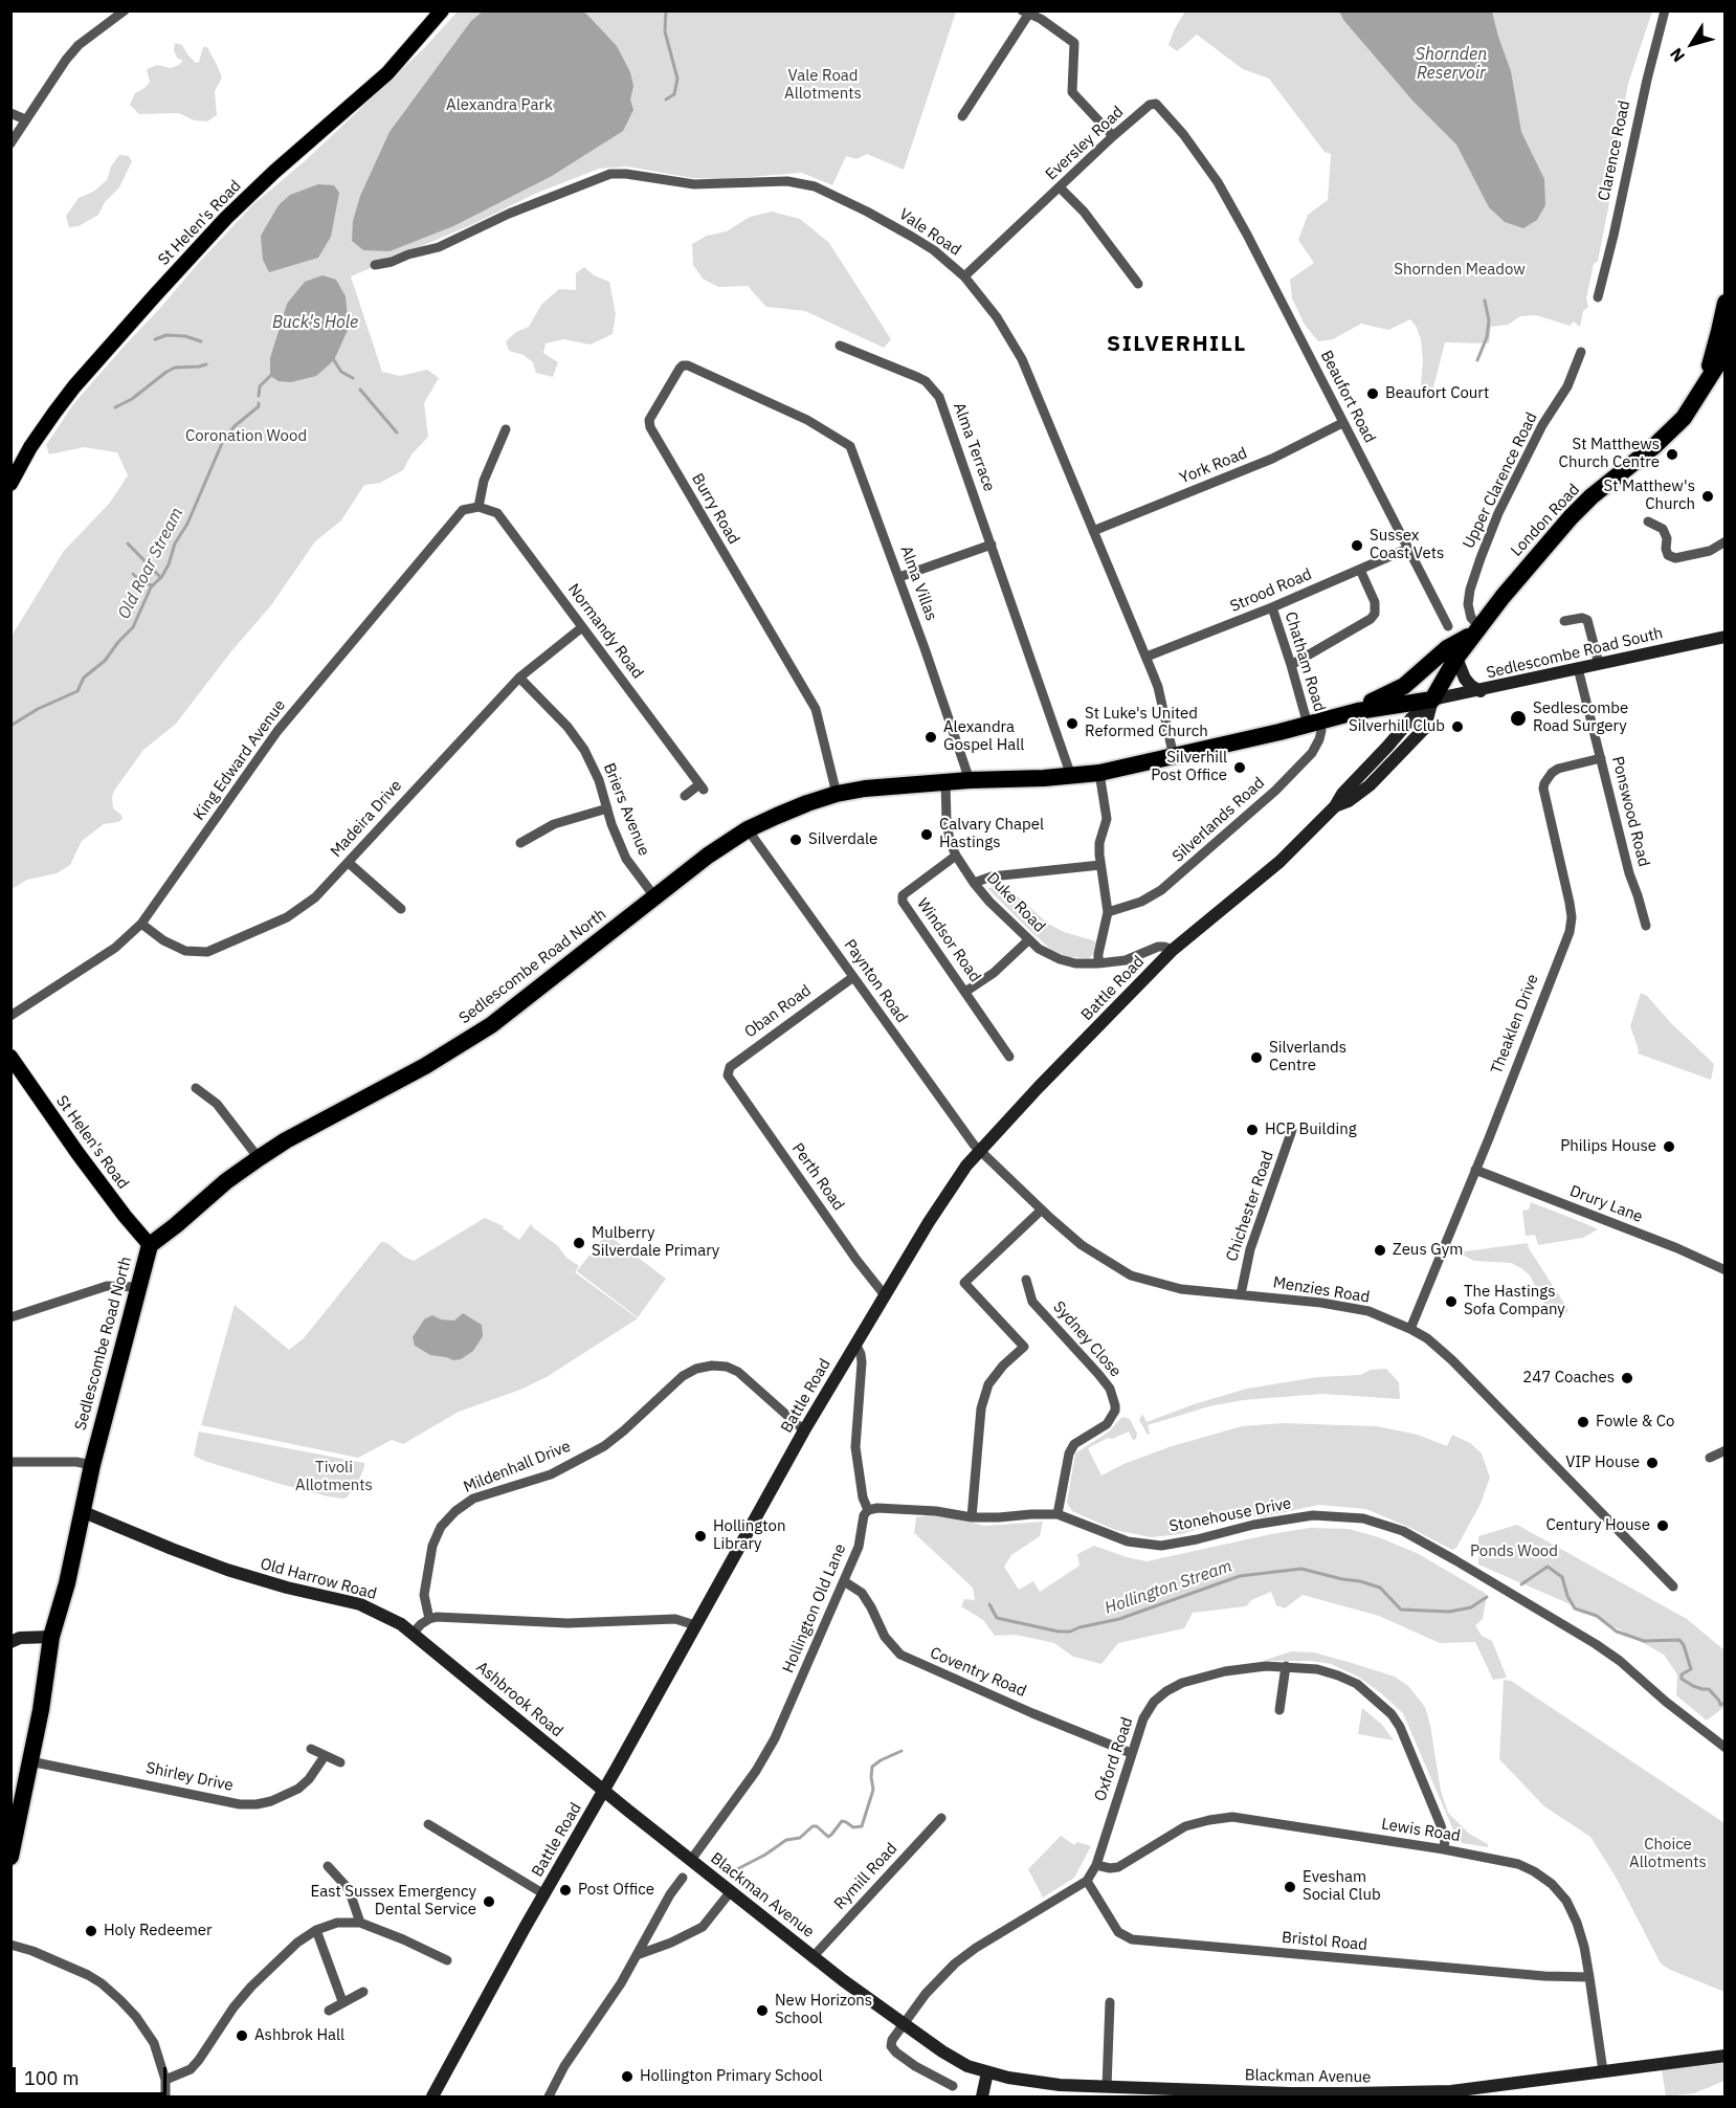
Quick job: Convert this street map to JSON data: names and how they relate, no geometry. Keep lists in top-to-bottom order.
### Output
{
  "streets": {
    "highway": ["London Road", "Sedlescombe Road North"],
    "main road": ["St Helen's Road"],
    "street": [
      "Eversley Road",
      "Clarence Road",
      "Vale Road",
      "Beaufort Road",
      "Alma Terrace",
      "York Road",
      "Upper Clarence Road",
      "Burry Road",
      "Alma Villas",
      "Strood Road",
      "Normandy Road",
      "Sedlescombe Road South",
      "Chatham Road",
      "King Edward Avenue",
      "Briers Avenue",
      "Ponswood Road",
      "Madeira Drive",
      "Silverlands Road",
      "Duke Road",
      "Windsor Road",
      "Paynton Road",
      "Battle Road",
      "Oban Road",
      "Theaklen Drive",
      "Perth Road",
      "Drury Lane",
      "Chichester Road",
      "Menzies Road",
      "Sydney Close",
      "Mildenhall Drive",
      "Stonehouse Drive",
      "Old Harrow Road",
      "Hollington Old Lane",
      "Coventry Road",
      "Ashbrook Road",
      "Oxford Road",
      "Shirley Drive",
      "Lewis Road",
      "Rymill Road",
      "Blackman Avenue",
      "Bristol Road"
    ]
  },
  "crossings": [
    ["Eversley Road", "Vale Road"],
    ["Eversley Road", "Beaufort Road"],
    ["St Helen's Road", "Sedlescombe Road North"],
    ["Vale Road", "York Road"],
    ["Vale Road", "Strood Road"],
    ["Vale Road", "Sedlescombe Road North"],
    ["Beaufort Road", "York Road"],
    ["Beaufort Road", "Strood Road"],
    ["Alma Terrace", "Sedlescombe Road North"],
    ["Upper Clarence Road", "London Road"],
    ["Burry Road", "Alma Villas"],
    ["Burry Road", "Sedlescombe Road North"],
    ["London Road", "Sedlescombe Road South"],
    ["London Road", "Sedlescombe Road North"],
    ["London Road", "Battle Road"],
    ["Alma Villas", "Sedlescombe Road North"],
    ["Strood Road", "Chatham Road"],
    ["Normandy Road", "King Edward Avenue"],
    ["Normandy Road", "Madeira Drive"],
    ["Sedlescombe Road South", "Ponswood Road"],
    ["Sedlescombe Road South", "Sedlescombe Road North"],
    ["Sedlescombe Road South", "Battle Road"],
    ["Chatham Road", "Silverlands Road"],
    ["Chatham Road", "Sedlescombe Road North"],
    ["King Edward Avenue", "Madeira Drive"],
    ["Briers Avenue", "Madeira Drive"],
    ["Briers Avenue", "Sedlescombe Road North"],
    ["Ponswood Road", "Theaklen Drive"],
    ["Silverlands Road", "Sedlescombe Road North"],
    ["Duke Road", "Windsor Road"],
    ["Duke Road", "Sedlescombe Road North"],
    ["Duke Road", "Battle Road"],
    ["Sedlescombe Road North", "Paynton Road"],
    ["Sedlescombe Road North", "Battle Road"],
    ["Sedlescombe Road North", "Old Harrow Road"],
    ["Sedlescombe Road North", "Shirley Drive"],
    ["Paynton Road", "Battle Road"],
    ["Paynton Road", "Oban Road"],
    ["Paynton Road", "Menzies Road"],
    ["Battle Road", "Perth Road"],
    ["Battle Road", "Menzies Road"],
    ["Battle Road", "Mildenhall Drive"],
    ["Battle Road", "Ashbrook Road"],
    ["Battle Road", "Blackman Avenue"],
    ["Oban Road", "Perth Road"],
    ["Theaklen Drive", "Drury Lane"],
    ["Theaklen Drive", "Menzies Road"],
    ["Chichester Road", "Menzies Road"],
    ["Sydney Close", "Stonehouse Drive"],
    ["Stonehouse Drive", "Hollington Old Lane"],
    ["Old Harrow Road", "Ashbrook Road"],
    ["Hollington Old Lane", "Coventry Road"],
    ["Hollington Old Lane", "Blackman Avenue"],
    ["Coventry Road", "Oxford Road"],
    ["Ashbrook Road", "Blackman Avenue"],
    ["Oxford Road", "Lewis Road"],
    ["Oxford Road", "Blackman Avenue"],
    ["Oxford Road", "Bristol Road"],
    ["Lewis Road", "Blackman Avenue"],
    ["Lewis Road", "Bristol Road"],
    ["Rymill Road", "Blackman Avenue"]
  ],
  "districts": ["SILVERHILL"],
  "water": [
    "Shornden Reservoir",
    "Buck's Hole",
    "Old Roar Stream",
    "Hollington Stream"
  ],
  "parks": [
    "Vale Road Allotments",
    "Alexandra Park",
    "Shornden Meadow",
    "Coronation Wood",
    "Tivoli Allotments",
    "Ponds Wood",
    "Choice Allotments"
  ],
  "places": [
    "Beaufort Court",
    "St Matthews Church Centre",
    "St Matthew's Church",
    "Sussex Coast Vets",
    "Sedlescombe Road Surgery",
    "St Luke's United Reformed Church",
    "Silverhill Club",
    "Alexandra Gospel Hall",
    "Silverhill Post Office",
    "Calvary Chapel Hastings",
    "Silverdale",
    "Silverlands Centre",
    "HCP Building",
    "Philips House",
    "Mulberry Silverdale Primary",
    "Zeus Gym",
    "The Hastings Sofa Company",
    "247 Coaches",
    "Fowle & Co",
    "VIP House",
    "Century House",
    "Hollington Library",
    "Evesham Social Club",
    "Post Office",
    "East Sussex Emergency Dental Service",
    "Holy Redeemer",
    "New Horizons School",
    "Ashbrok Hall",
    "Hollington Primary School"
  ],
  "scale_bar": "100 m",
  "north": "bottom left"
}
